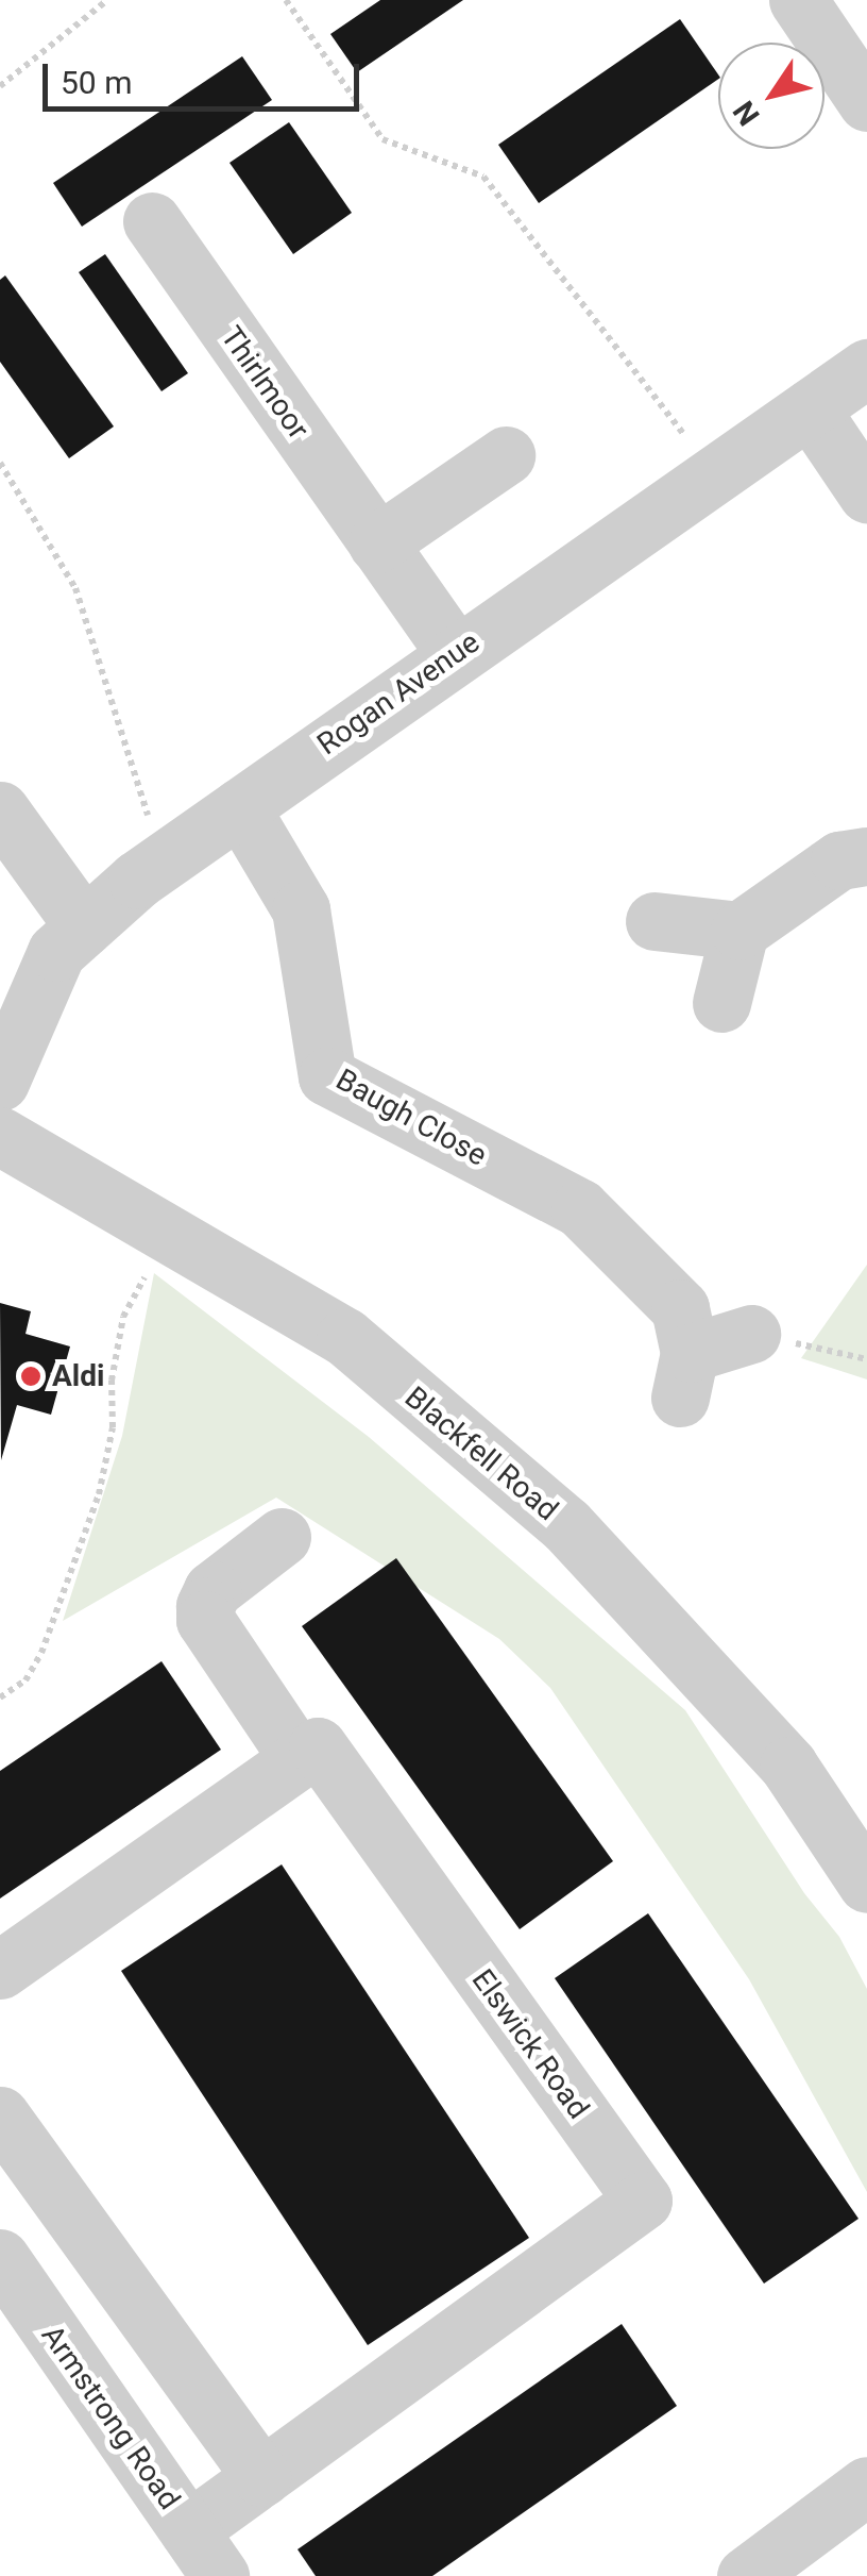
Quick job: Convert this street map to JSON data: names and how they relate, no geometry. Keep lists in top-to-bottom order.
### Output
{
  "streets": {
    "street": [
      "Thirlmoor",
      "Rogan Avenue",
      "Baugh Close",
      "Blackfell Road",
      "Elswick Road",
      "Armstrong Road"
    ]
  },
  "crossings": [
    ["Thirlmoor", "Rogan Avenue"],
    ["Rogan Avenue", "Baugh Close"],
    ["Elswick Road", "Armstrong Road"]
  ],
  "places": ["Aldi"],
  "scale_bar": "50 m",
  "north": "bottom left"
}
